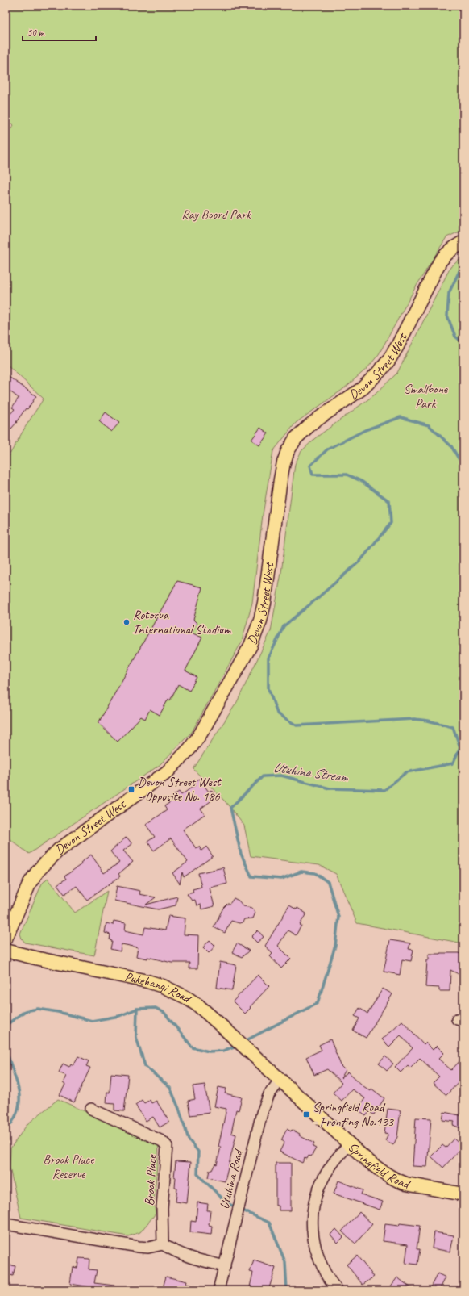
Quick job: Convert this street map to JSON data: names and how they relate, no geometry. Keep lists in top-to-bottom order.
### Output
{
  "streets": {
    "main road": ["Devon Street West", "Pukehangi Road", "Springfield Road"],
    "street": ["Utuhina Road", "Brook Place"]
  },
  "crossings": [
    ["Pukehangi Road", "Springfield Road"],
    ["Pukehangi Road", "Utuhina Road"],
    ["Springfield Road", "Utuhina Road"]
  ],
  "water": ["Utuhina Stream"],
  "parks": ["Ray Boord Park", "Smallbone Park", "Brook Place Reserve"],
  "places": {
    "other": ["Rotorua International Stadium"],
    "transit": ["Devon Street West - Opposite No. 186", "Springfield Road - Fronting No.133"]
  },
  "scale_bar": "50 m"
}
